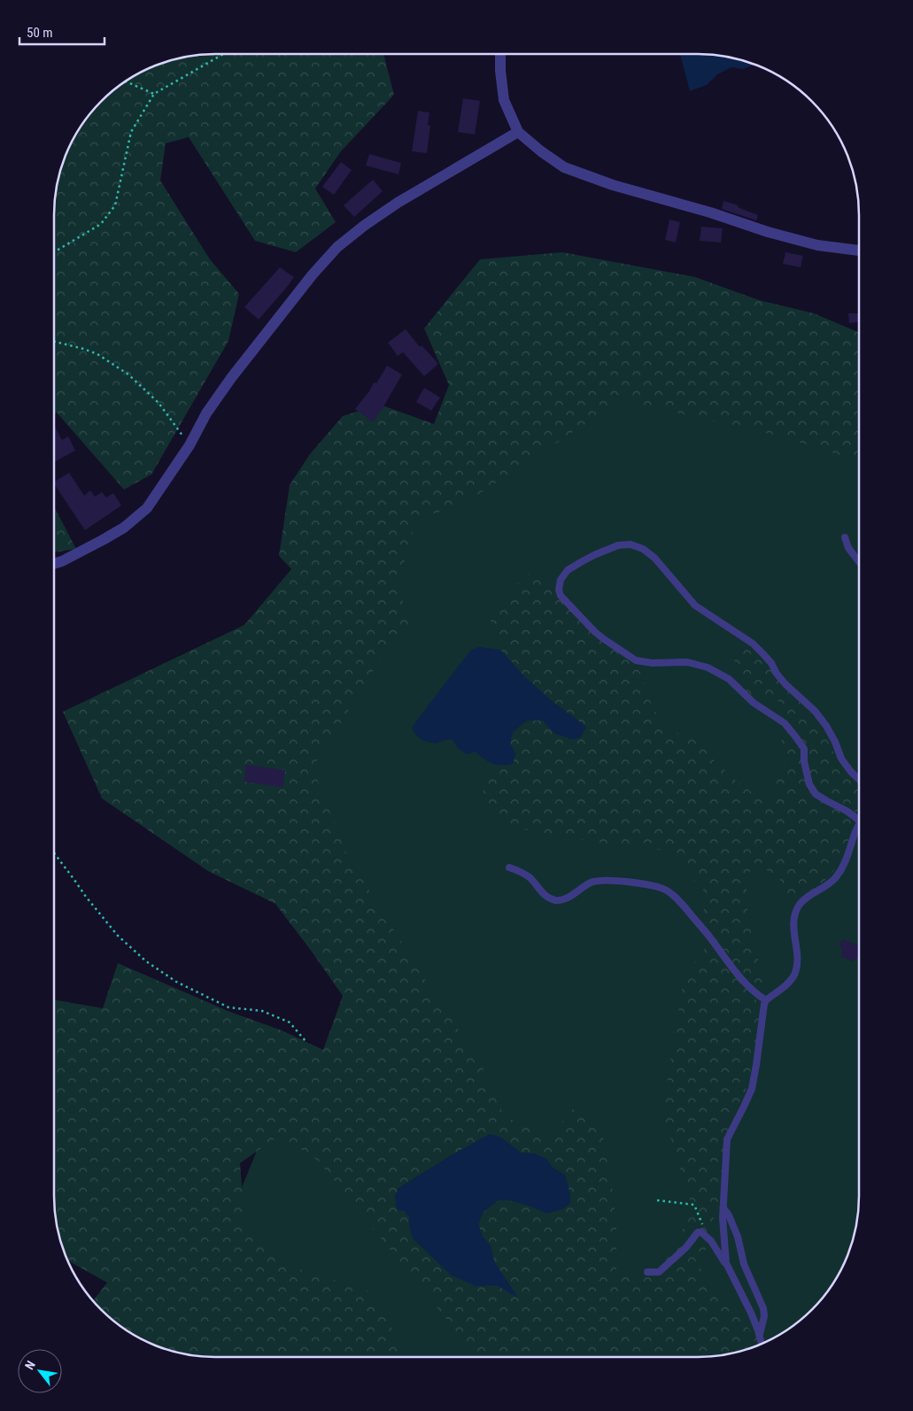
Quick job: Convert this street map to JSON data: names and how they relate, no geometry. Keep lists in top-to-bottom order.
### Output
{
  "scale_bar": "50 m",
  "north": "top left"
}
